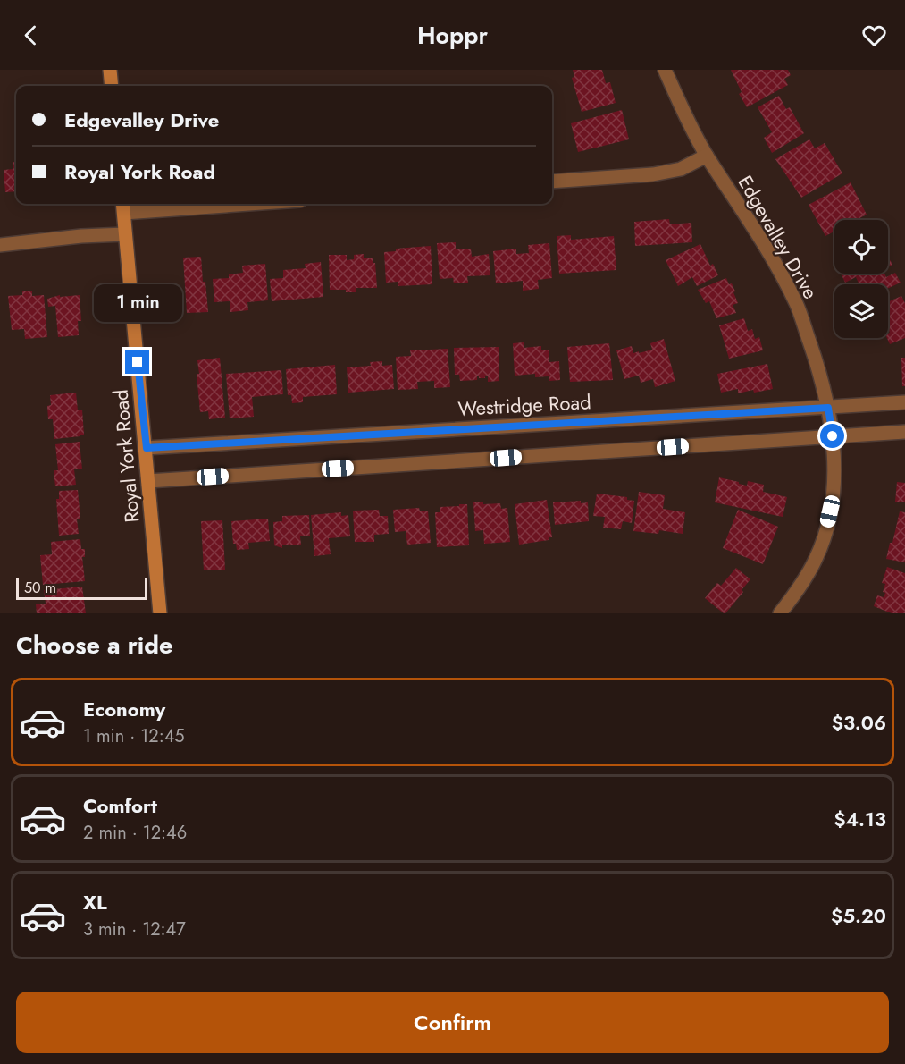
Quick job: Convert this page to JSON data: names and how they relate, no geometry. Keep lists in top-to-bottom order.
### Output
{
  "streets": {
    "main road": ["Royal York Road"],
    "street": ["Edgevalley Drive", "Westridge Road"]
  },
  "crossings": [
    ["Edgevalley Drive", "Westridge Road"],
    ["Westridge Road", "Royal York Road"]
  ],
  "scale_bar": "50 m",
  "page": {
    "header": "Hoppr",
    "banner": ["Edgevalley Drive", "Royal York Road"],
    "bubble": "1 min",
    "scale": "50 m",
    "heading": "Choose a ride",
    "list": [
      {
        "name": "Economy",
        "note": "1 min · 12:45",
        "value": "$3.06"
      },
      {
        "name": "Comfort",
        "note": "2 min · 12:46",
        "value": "$4.13"
      },
      {
        "name": "XL",
        "note": "3 min · 12:47",
        "value": "$5.20"
      }
    ],
    "buttons": "Confirm"
  }
}
